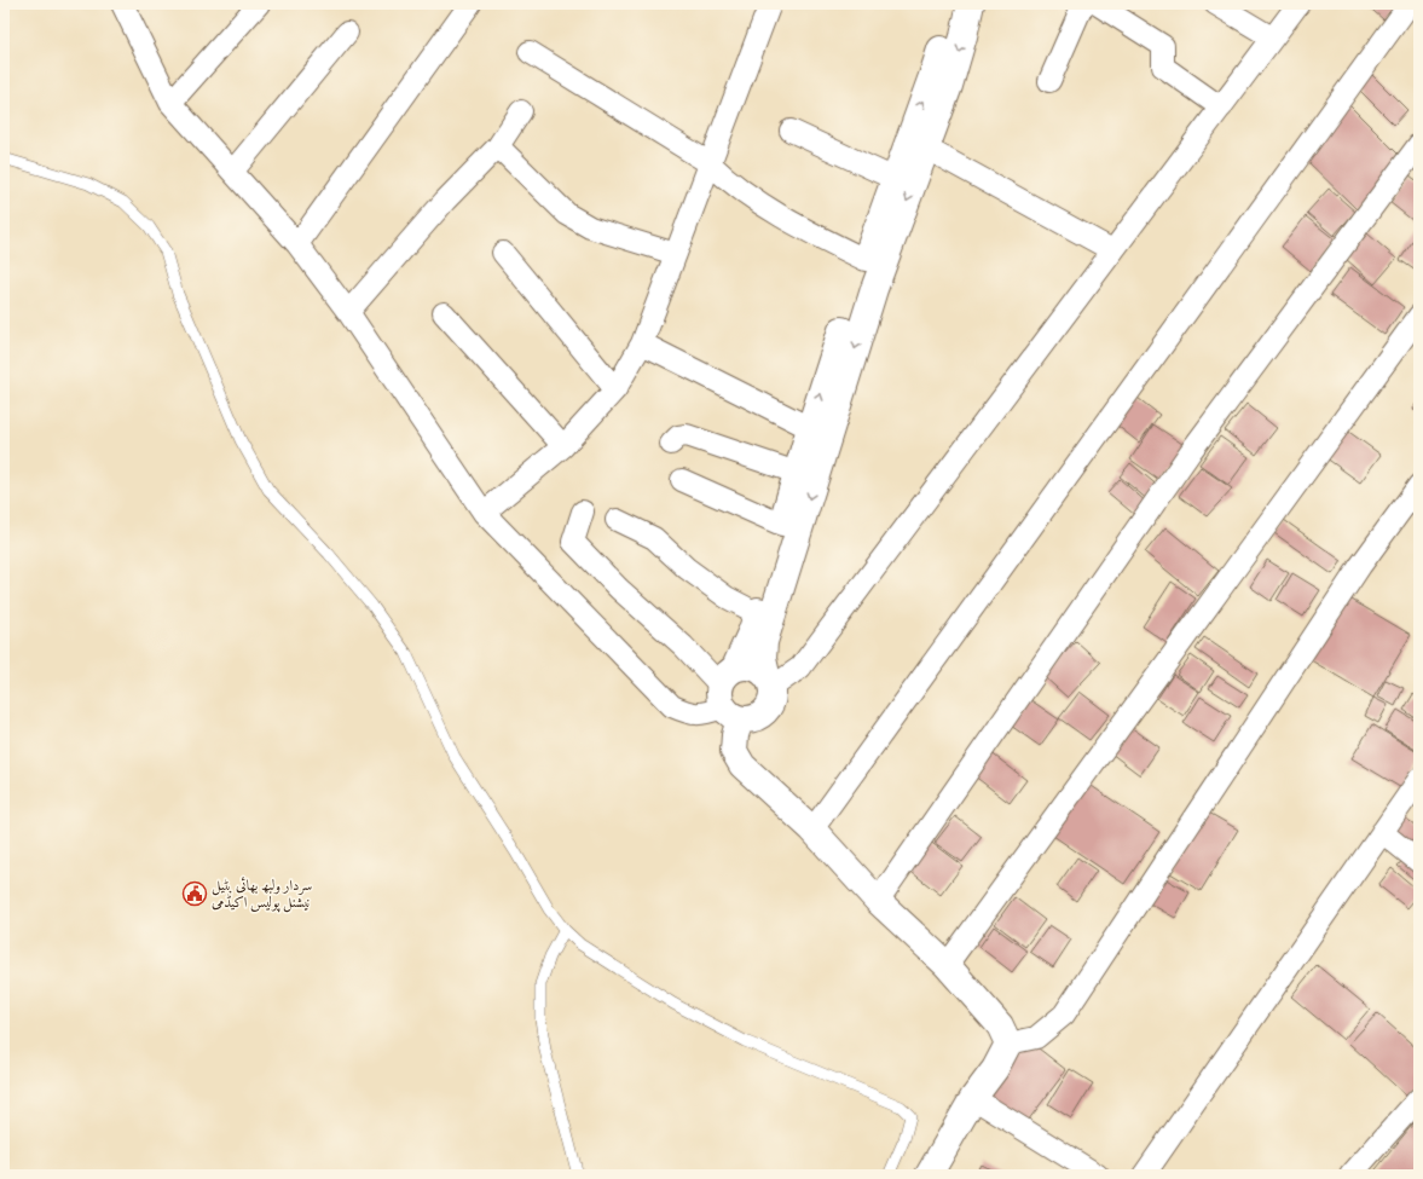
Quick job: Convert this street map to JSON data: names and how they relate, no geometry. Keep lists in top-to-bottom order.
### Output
{
  "places": {
    "public building": ["سردار ولبھ بھائی پٹیل نیشنل پولیس اکیڈمی"]
  }
}
